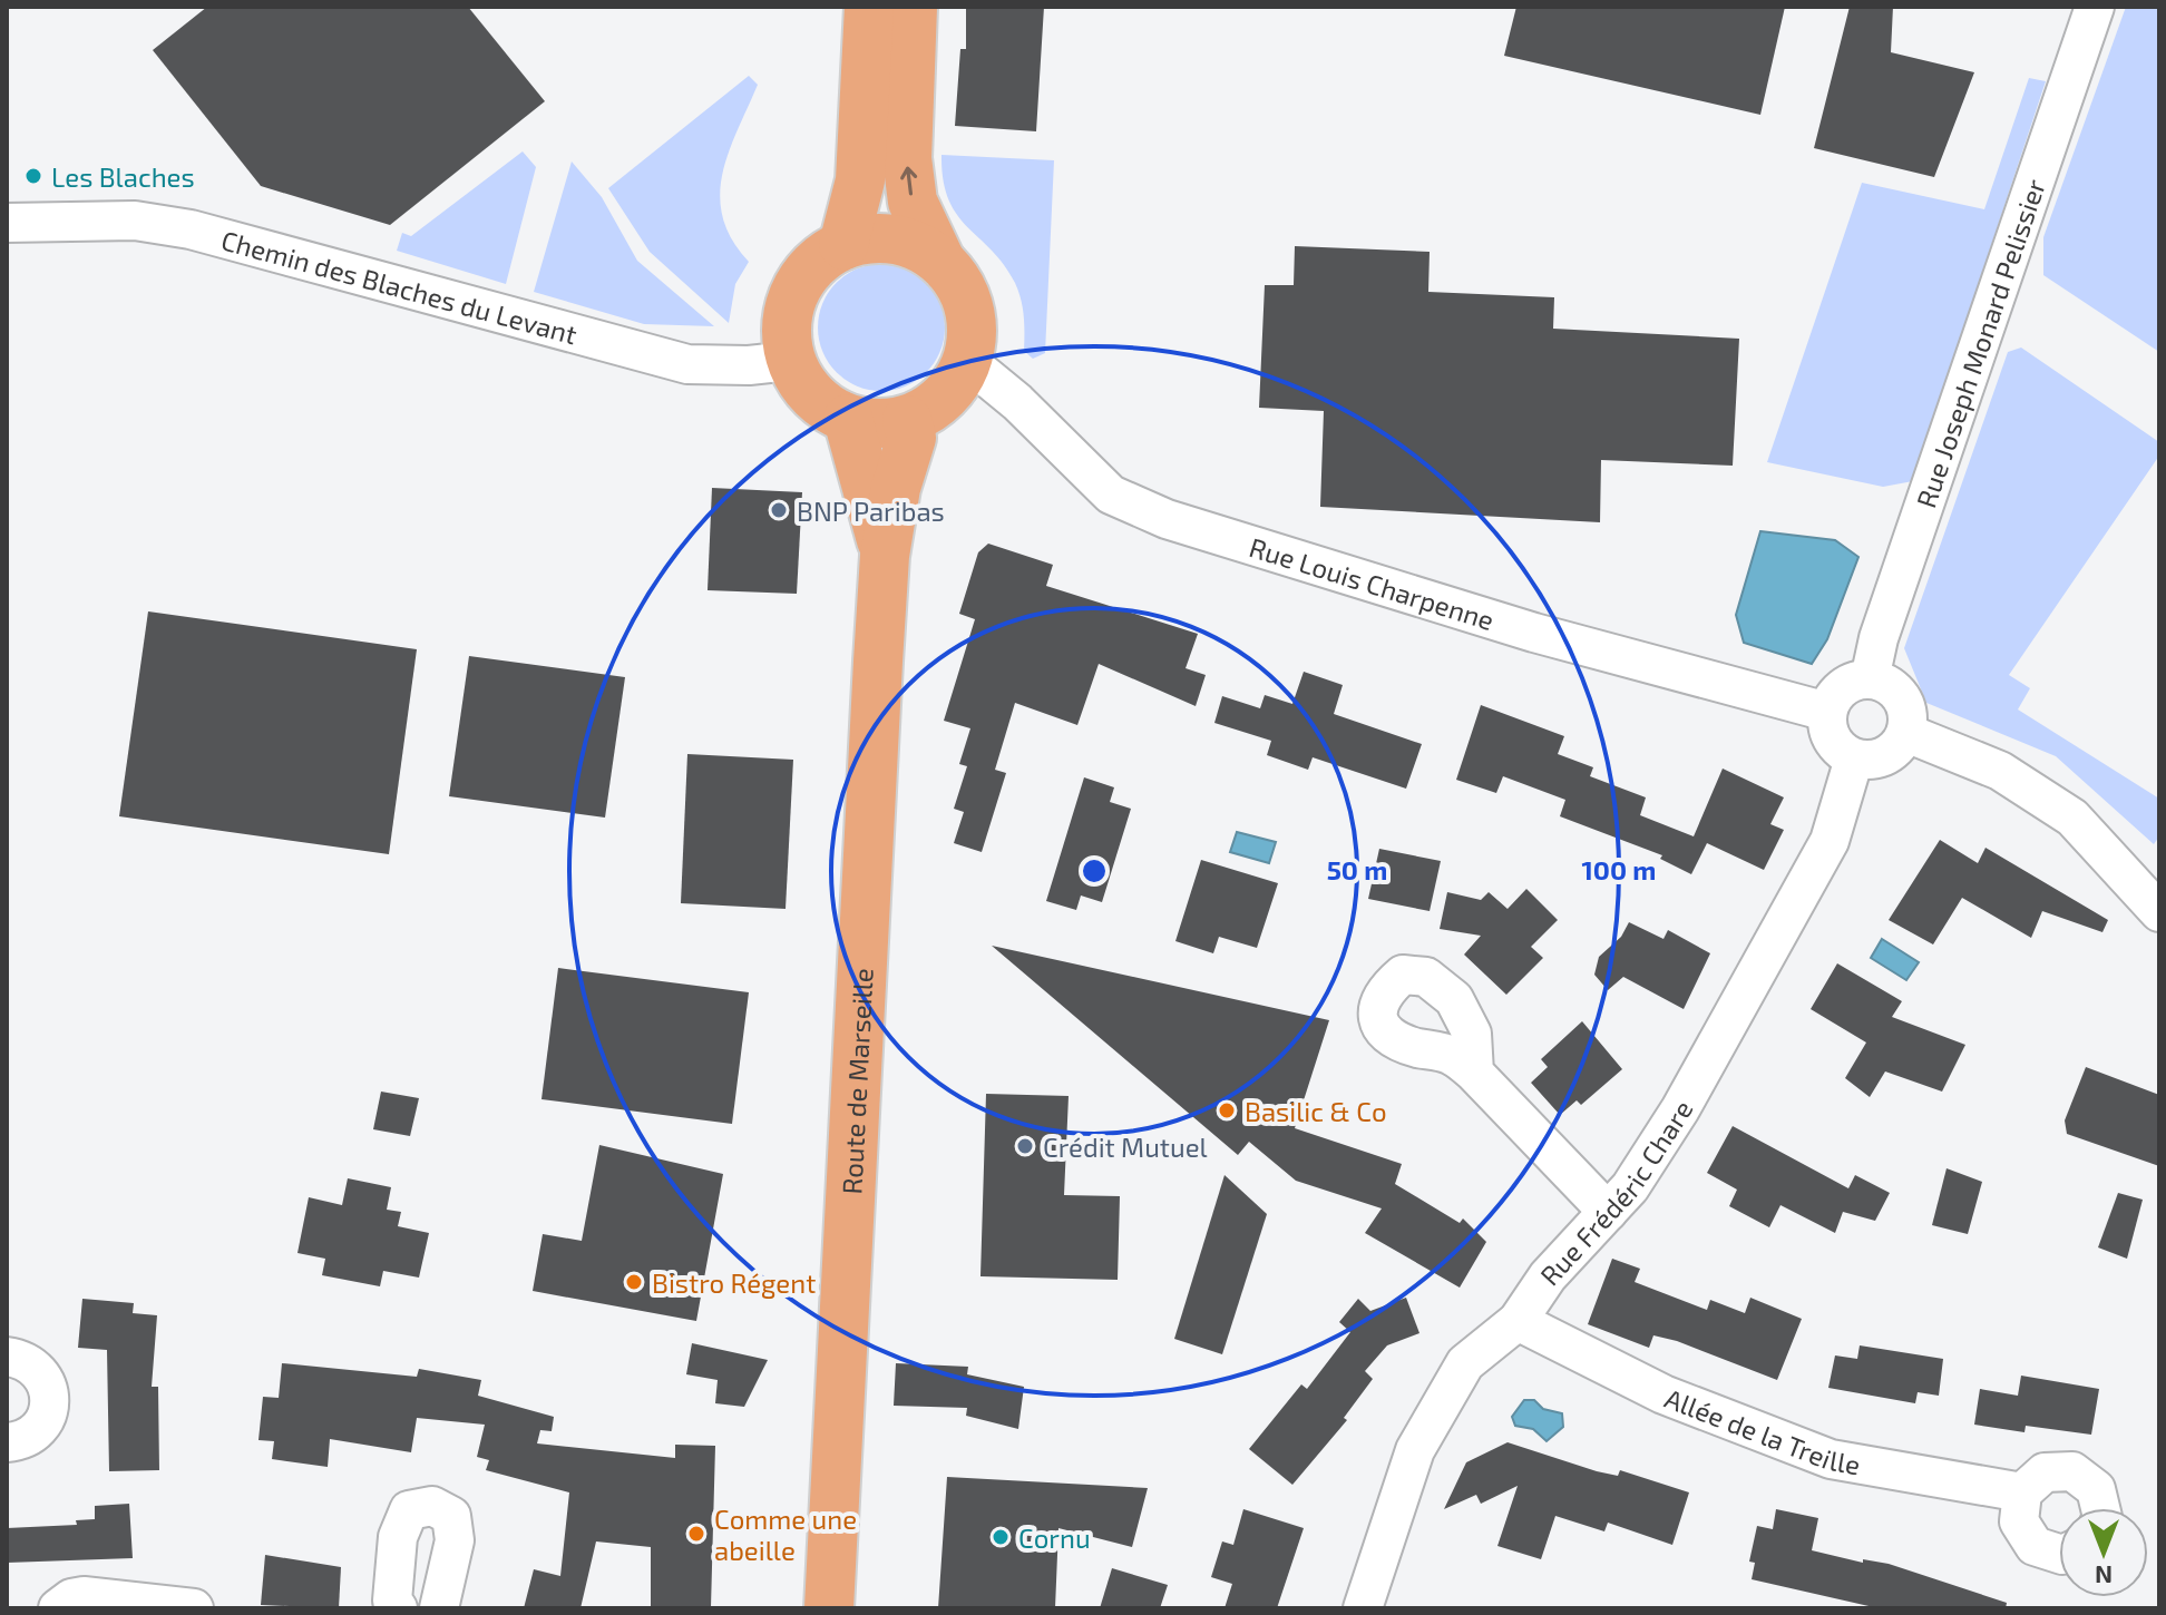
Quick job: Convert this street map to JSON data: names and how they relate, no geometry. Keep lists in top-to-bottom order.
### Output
{
  "streets": {
    "main road": ["Route de Marseille"],
    "street": [
      "Chemin des Blaches du Levant",
      "Rue Joseph Monard Pelissier",
      "Rue Louis Charpenne",
      "Rue Frédéric Chare",
      "Allée de la Treille"
    ]
  },
  "crossings": [
    ["Chemin des Blaches du Levant", "Rue Louis Charpenne"],
    ["Rue Joseph Monard Pelissier", "Rue Louis Charpenne"],
    ["Rue Joseph Monard Pelissier", "Rue Frédéric Chare"],
    ["Rue Louis Charpenne", "Rue Frédéric Chare"],
    ["Rue Frédéric Chare", "Allée de la Treille"]
  ],
  "places": [
    "Les Blaches",
    "BNP Paribas",
    "Basilic & Co",
    "Crédit Mutuel",
    "Bistro Régent",
    "Comme une abeille",
    "Cornu"
  ],
  "north": "bottom",
  "rings": ["50 m", "100 m"]
}
